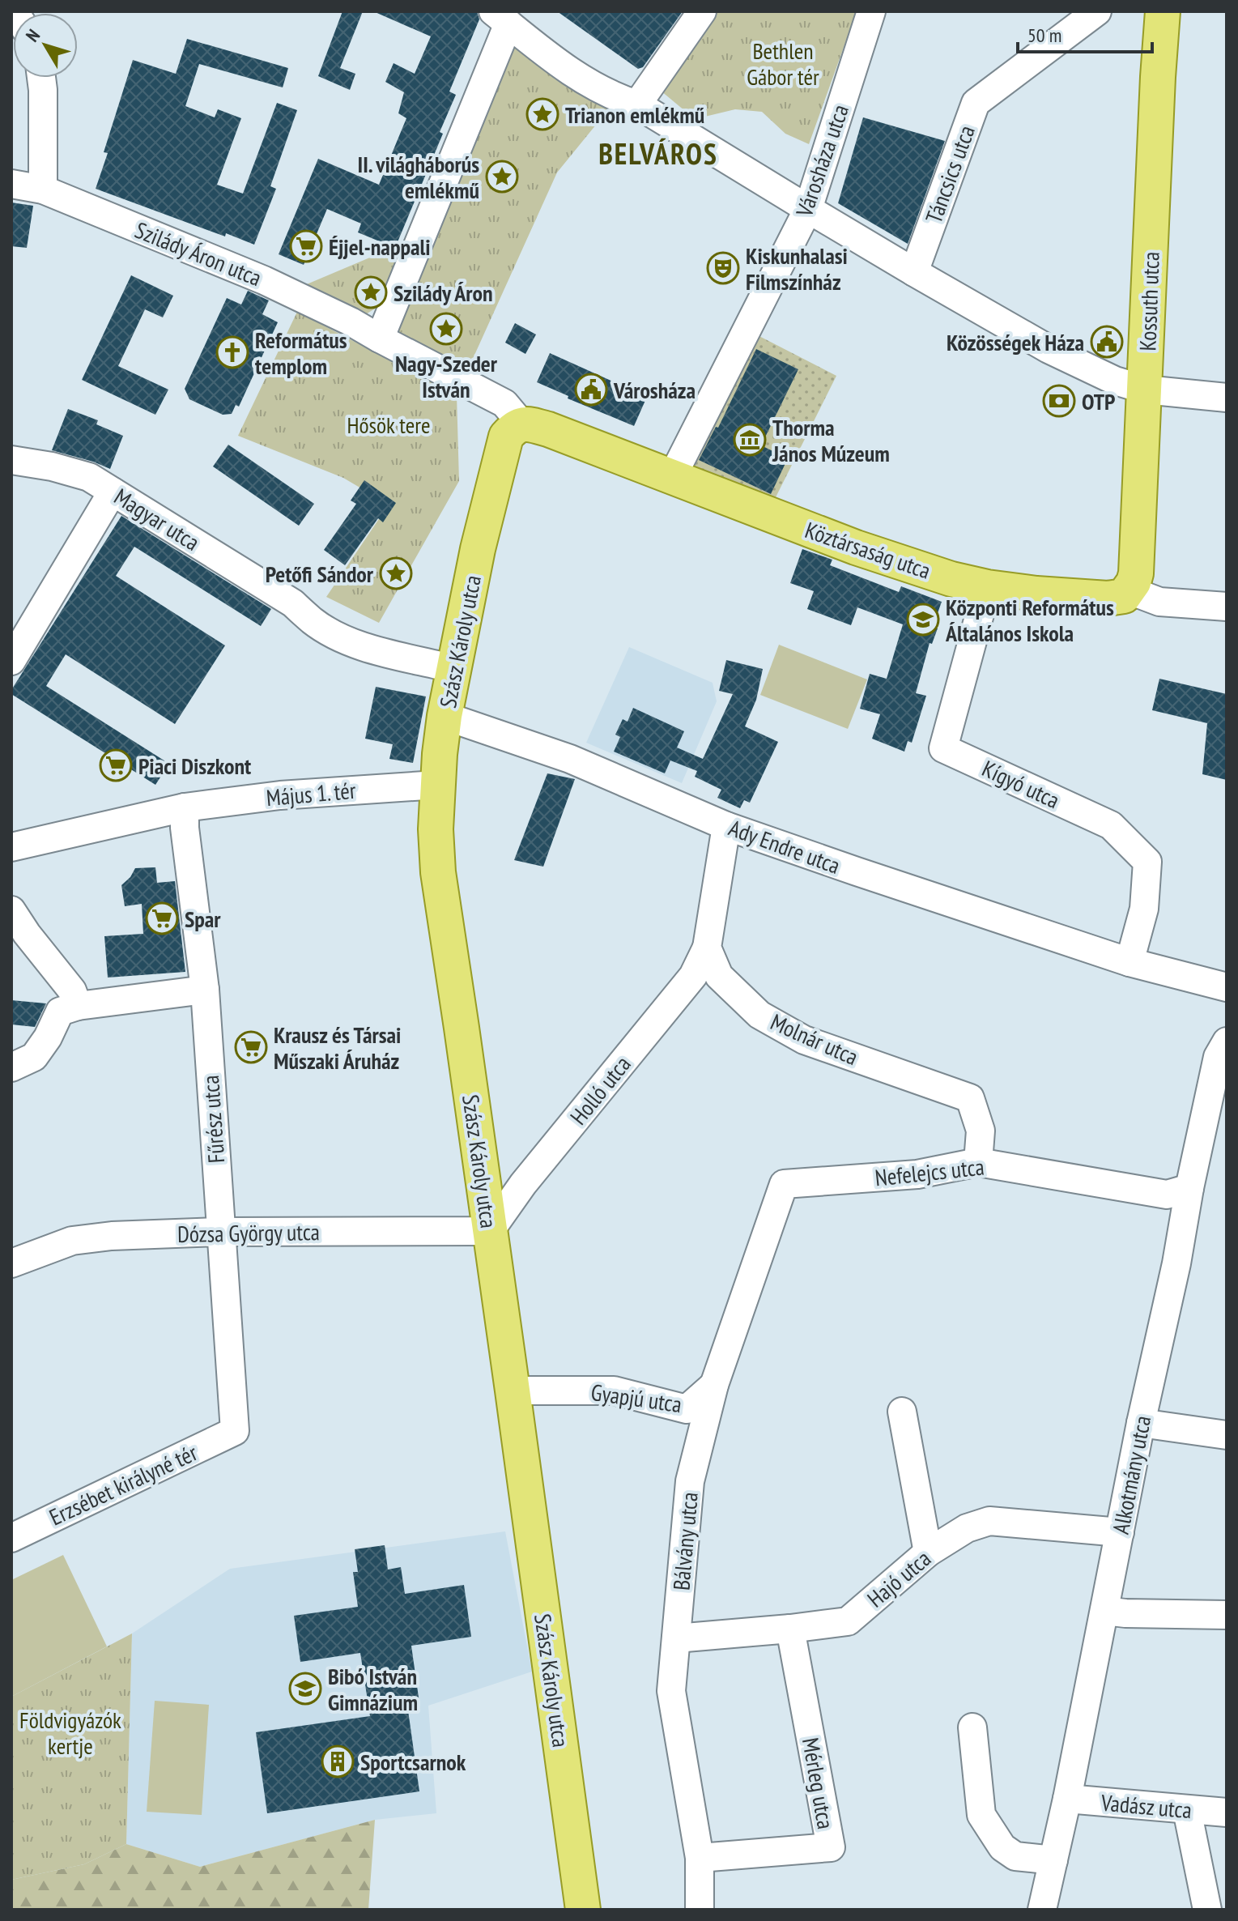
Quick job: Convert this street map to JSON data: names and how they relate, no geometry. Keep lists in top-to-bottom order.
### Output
{
  "streets": {
    "main road": ["Kossuth utca", "Köztársaság utca", "Szász Károly utca"],
    "street": [
      "Városháza utca",
      "Táncsics utca",
      "Szilády Áron utca",
      "Magyar utca",
      "Kígyó utca",
      "Május 1. tér",
      "Ady Endre utca",
      "Molnár utca",
      "Holló utca",
      "Fűrész utca",
      "Nefelejcs utca",
      "Dózsa György utca",
      "Gyapjú utca",
      "Alkotmány utca",
      "Erzsébet királyné tér",
      "Bálvány utca",
      "Hajó utca",
      "Mérleg utca",
      "Vadász utca"
    ]
  },
  "crossings": [
    ["Városháza utca", "Köztársaság utca"],
    ["Kossuth utca", "Köztársaság utca"],
    ["Magyar utca", "Szász Károly utca"],
    ["Köztársaság utca", "Szász Károly utca"],
    ["Köztársaság utca", "Kígyó utca"],
    ["Szász Károly utca", "Május 1. tér"],
    ["Szász Károly utca", "Ady Endre utca"],
    ["Szász Károly utca", "Holló utca"],
    ["Szász Károly utca", "Dózsa György utca"],
    ["Szász Károly utca", "Gyapjú utca"],
    ["Kígyó utca", "Ady Endre utca"],
    ["Május 1. tér", "Fűrész utca"],
    ["Molnár utca", "Holló utca"],
    ["Molnár utca", "Nefelejcs utca"],
    ["Holló utca", "Dózsa György utca"],
    ["Fűrész utca", "Dózsa György utca"],
    ["Fűrész utca", "Erzsébet királyné tér"],
    ["Nefelejcs utca", "Alkotmány utca"],
    ["Nefelejcs utca", "Bálvány utca"],
    ["Gyapjú utca", "Bálvány utca"],
    ["Alkotmány utca", "Hajó utca"],
    ["Alkotmány utca", "Vadász utca"],
    ["Bálvány utca", "Hajó utca"],
    ["Bálvány utca", "Mérleg utca"],
    ["Hajó utca", "Mérleg utca"]
  ],
  "districts": ["BELVÁROS"],
  "parks": ["Bethlen Gábor tér", "Hősök tere", "Földvigyázók kertje"],
  "places": {
    "place": [
      "Trianon emlékmű",
      "II. világháborús emlékmű",
      "Szilády Áron",
      "Nagy-Szeder István",
      "Petőfi Sándor"
    ],
    "supermarket": [
      "Éjjel-nappali",
      "Piaci Diszkont",
      "Spar",
      "Krausz és Társai Műszaki Áruház"
    ],
    "theatre": ["Kiskunhalasi Filmszínház"],
    "public building": ["Közösségek Háza", "Városháza"],
    "church": ["Református templom"],
    "bank": ["OTP"],
    "museum": ["Thorma János Múzeum"],
    "school or university": ["Központi Református Általános Iskola", "Bibó István Gimnázium"],
    "building": ["Sportcsarnok"]
  },
  "scale_bar": "50 m",
  "north": "top left"
}
